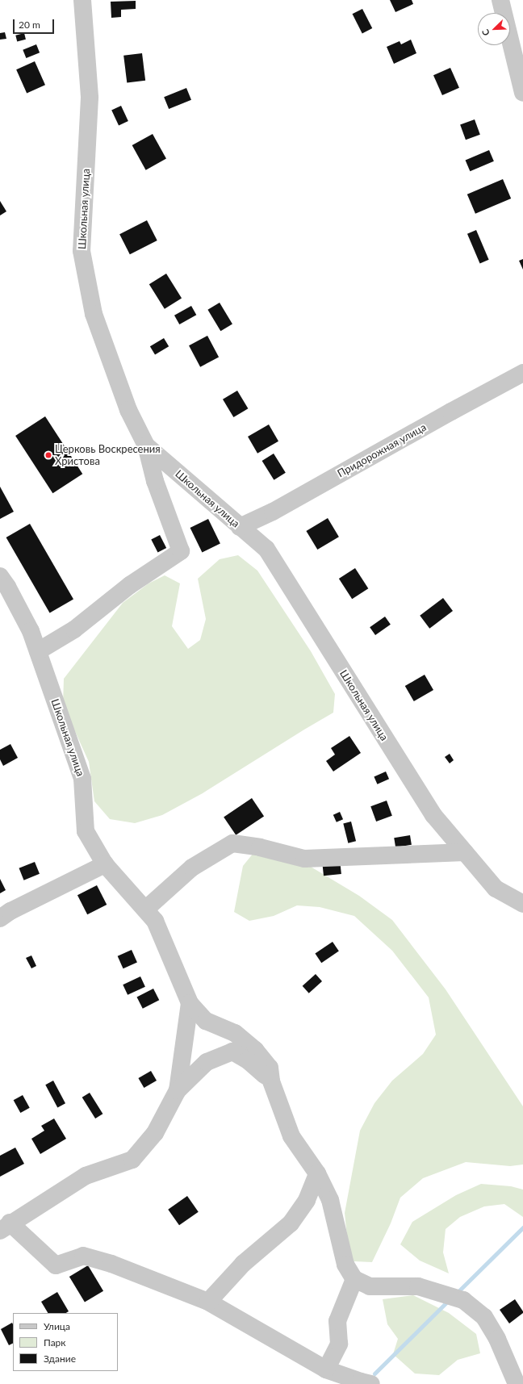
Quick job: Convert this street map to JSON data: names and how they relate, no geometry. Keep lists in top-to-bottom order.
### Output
{
  "streets": {
    "street": ["Школьная улица", "Придорожная улица"]
  },
  "crossings": [
    ["Школьная улица", "Придорожная улица"]
  ],
  "places": ["Церковь Воскресения Христова"],
  "legend": ["Улица", "Парк", "Здание"],
  "scale_bar": "20 m",
  "north": "bottom left"
}
